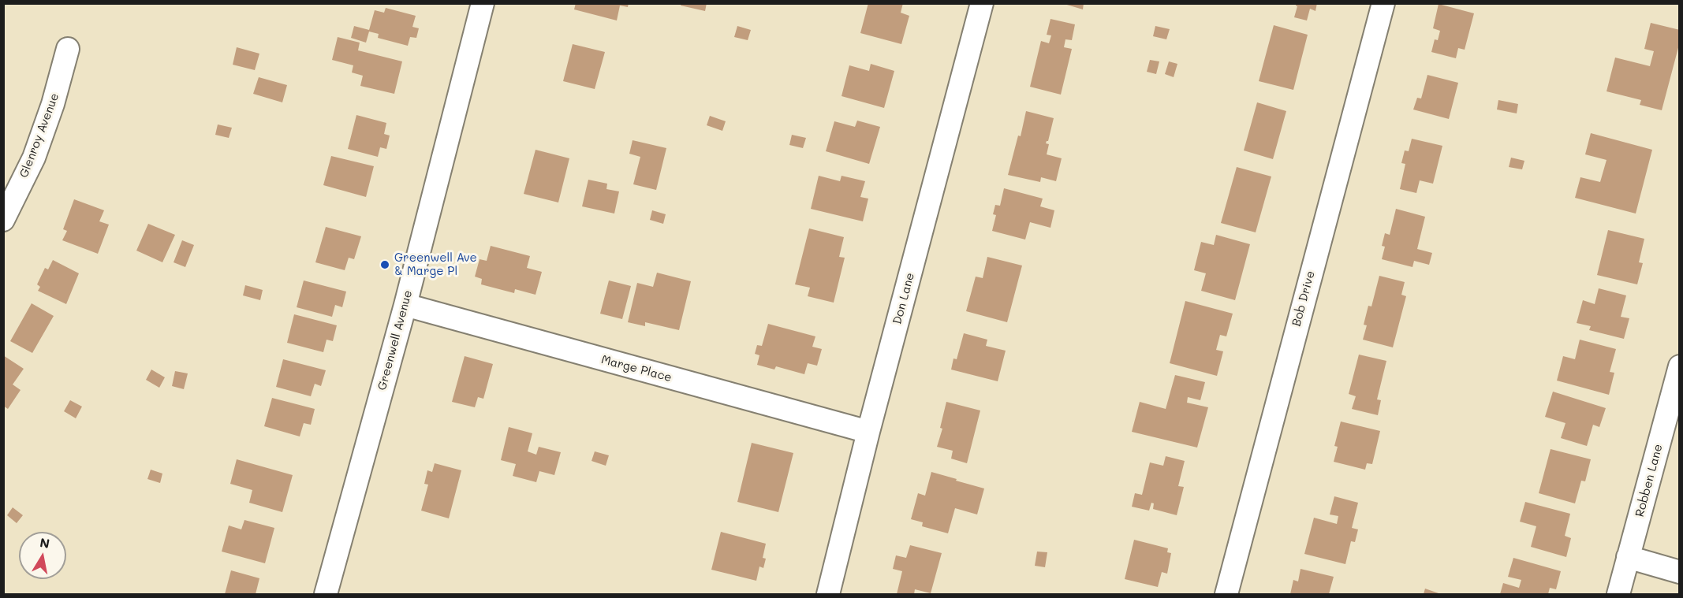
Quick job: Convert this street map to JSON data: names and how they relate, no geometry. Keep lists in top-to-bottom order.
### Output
{
  "streets": {
    "street": [
      "Glenroy Avenue",
      "Don Lane",
      "Bob Drive",
      "Greenwell Avenue",
      "Marge Place",
      "Robben Lane"
    ]
  },
  "crossings": [
    ["Don Lane", "Marge Place"],
    ["Greenwell Avenue", "Marge Place"]
  ],
  "places": ["Greenwell Ave & Marge Pl"],
  "north": "top"
}
